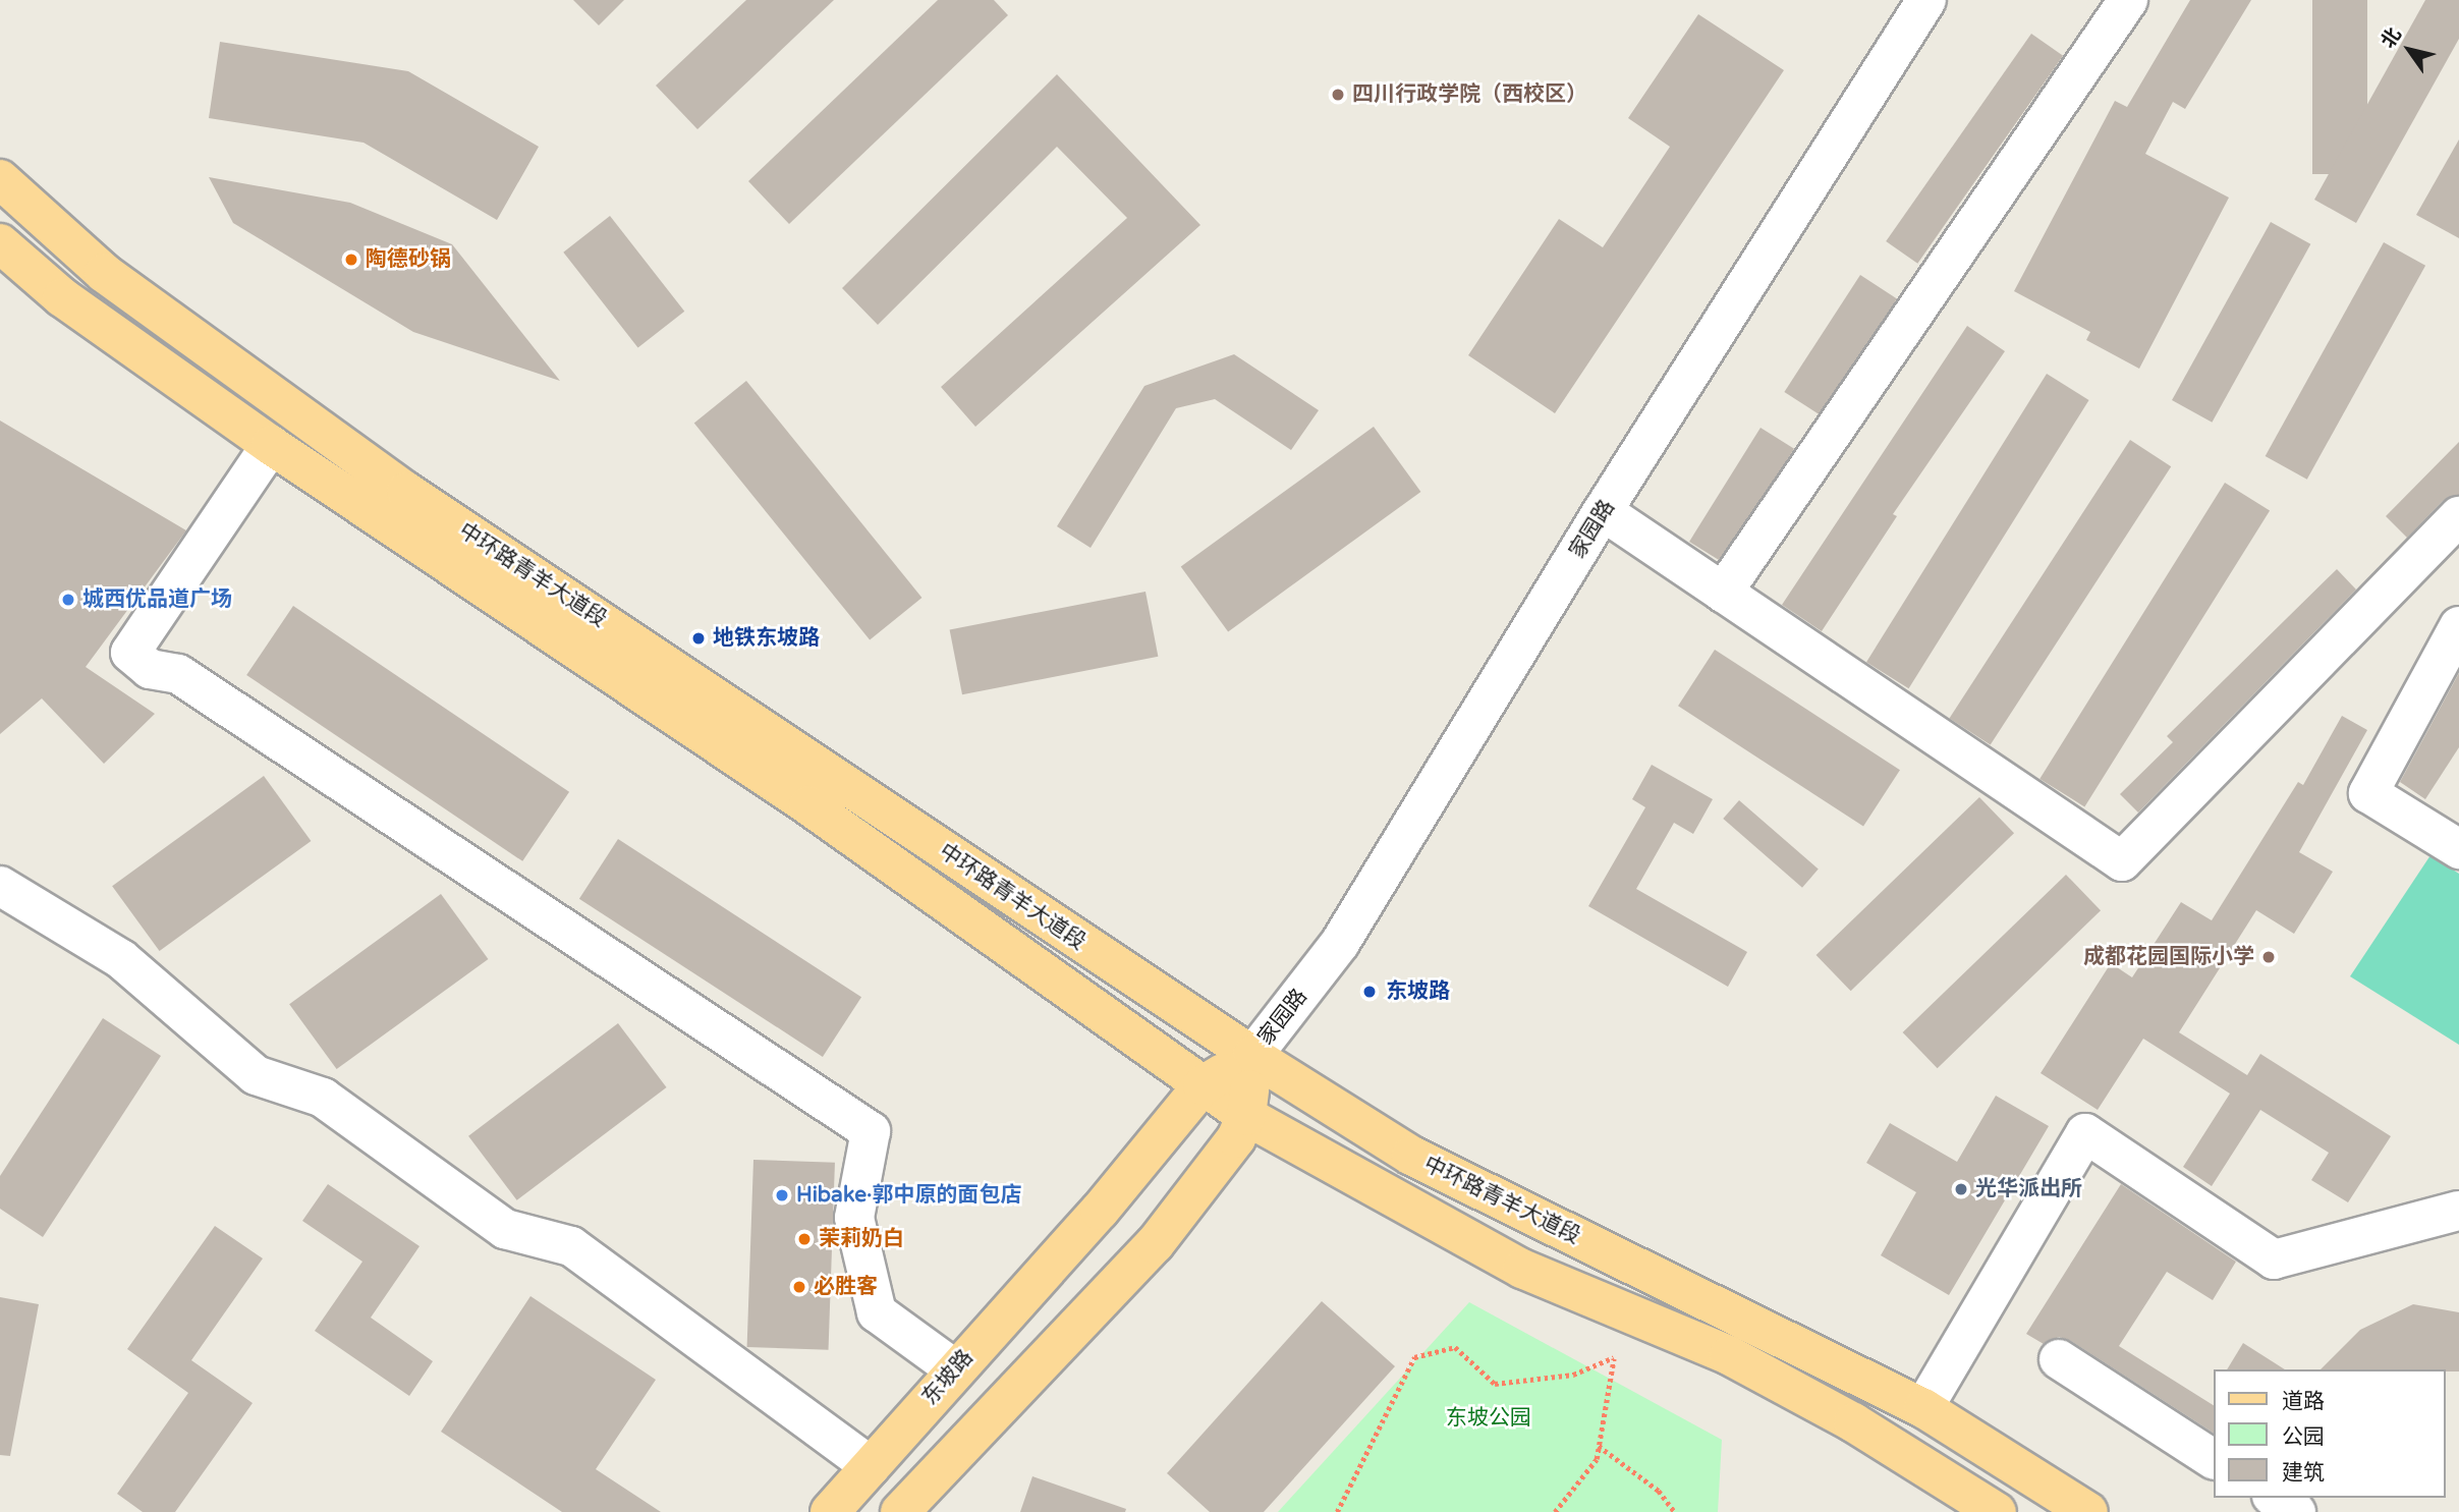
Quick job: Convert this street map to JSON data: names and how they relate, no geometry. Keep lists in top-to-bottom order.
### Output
{
  "streets": {
    "main road": ["中环路青羊大道段", "东坡路"],
    "street": ["家园路"]
  },
  "crossings": [
    ["家园路", "中环路青羊大道段"],
    ["家园路", "东坡路"],
    ["中环路青羊大道段", "东坡路"]
  ],
  "parks": ["东坡公园"],
  "places": [
    "四川行政学院（西校区）",
    "陶德砂锅",
    "城西优品道广场",
    "地铁东坡路",
    "成都花园国际小学",
    "东坡路",
    "光华派出所",
    "Hibake·郭中原的面包店",
    "茉莉奶白",
    "必胜客"
  ],
  "legend": ["道路", "公园", "建筑"],
  "north": "top left"
}
